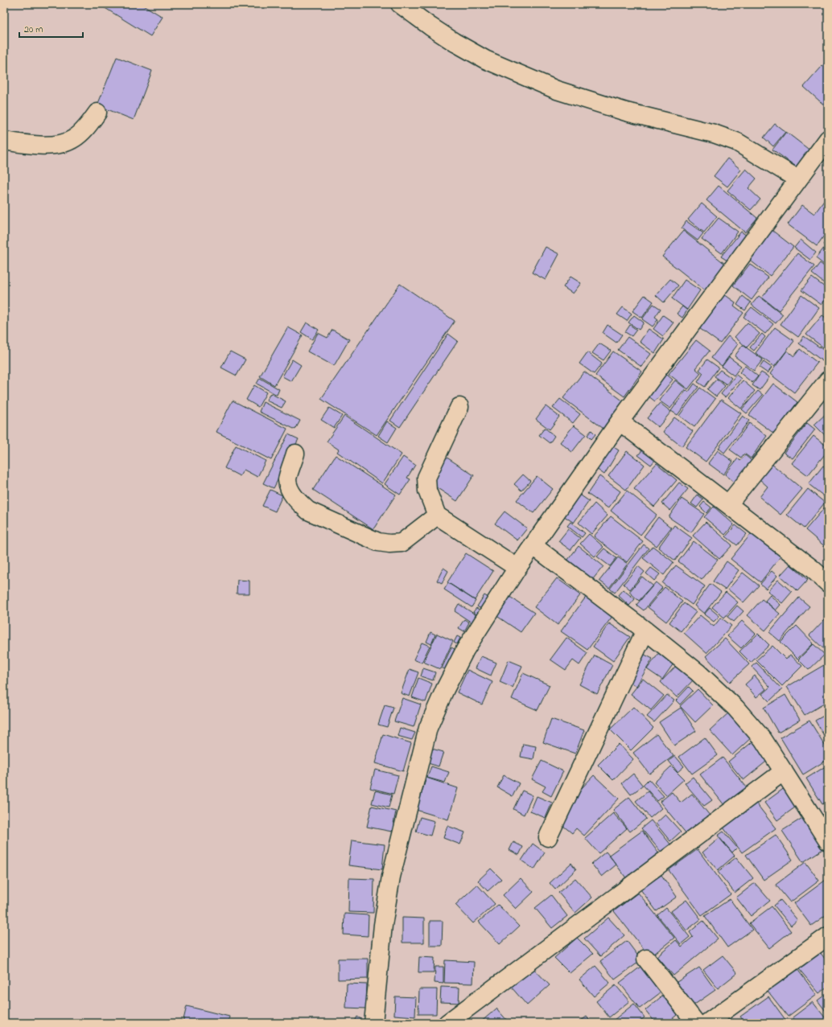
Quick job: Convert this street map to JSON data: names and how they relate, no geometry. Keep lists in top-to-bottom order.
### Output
{
  "scale_bar": "20 m"
}
